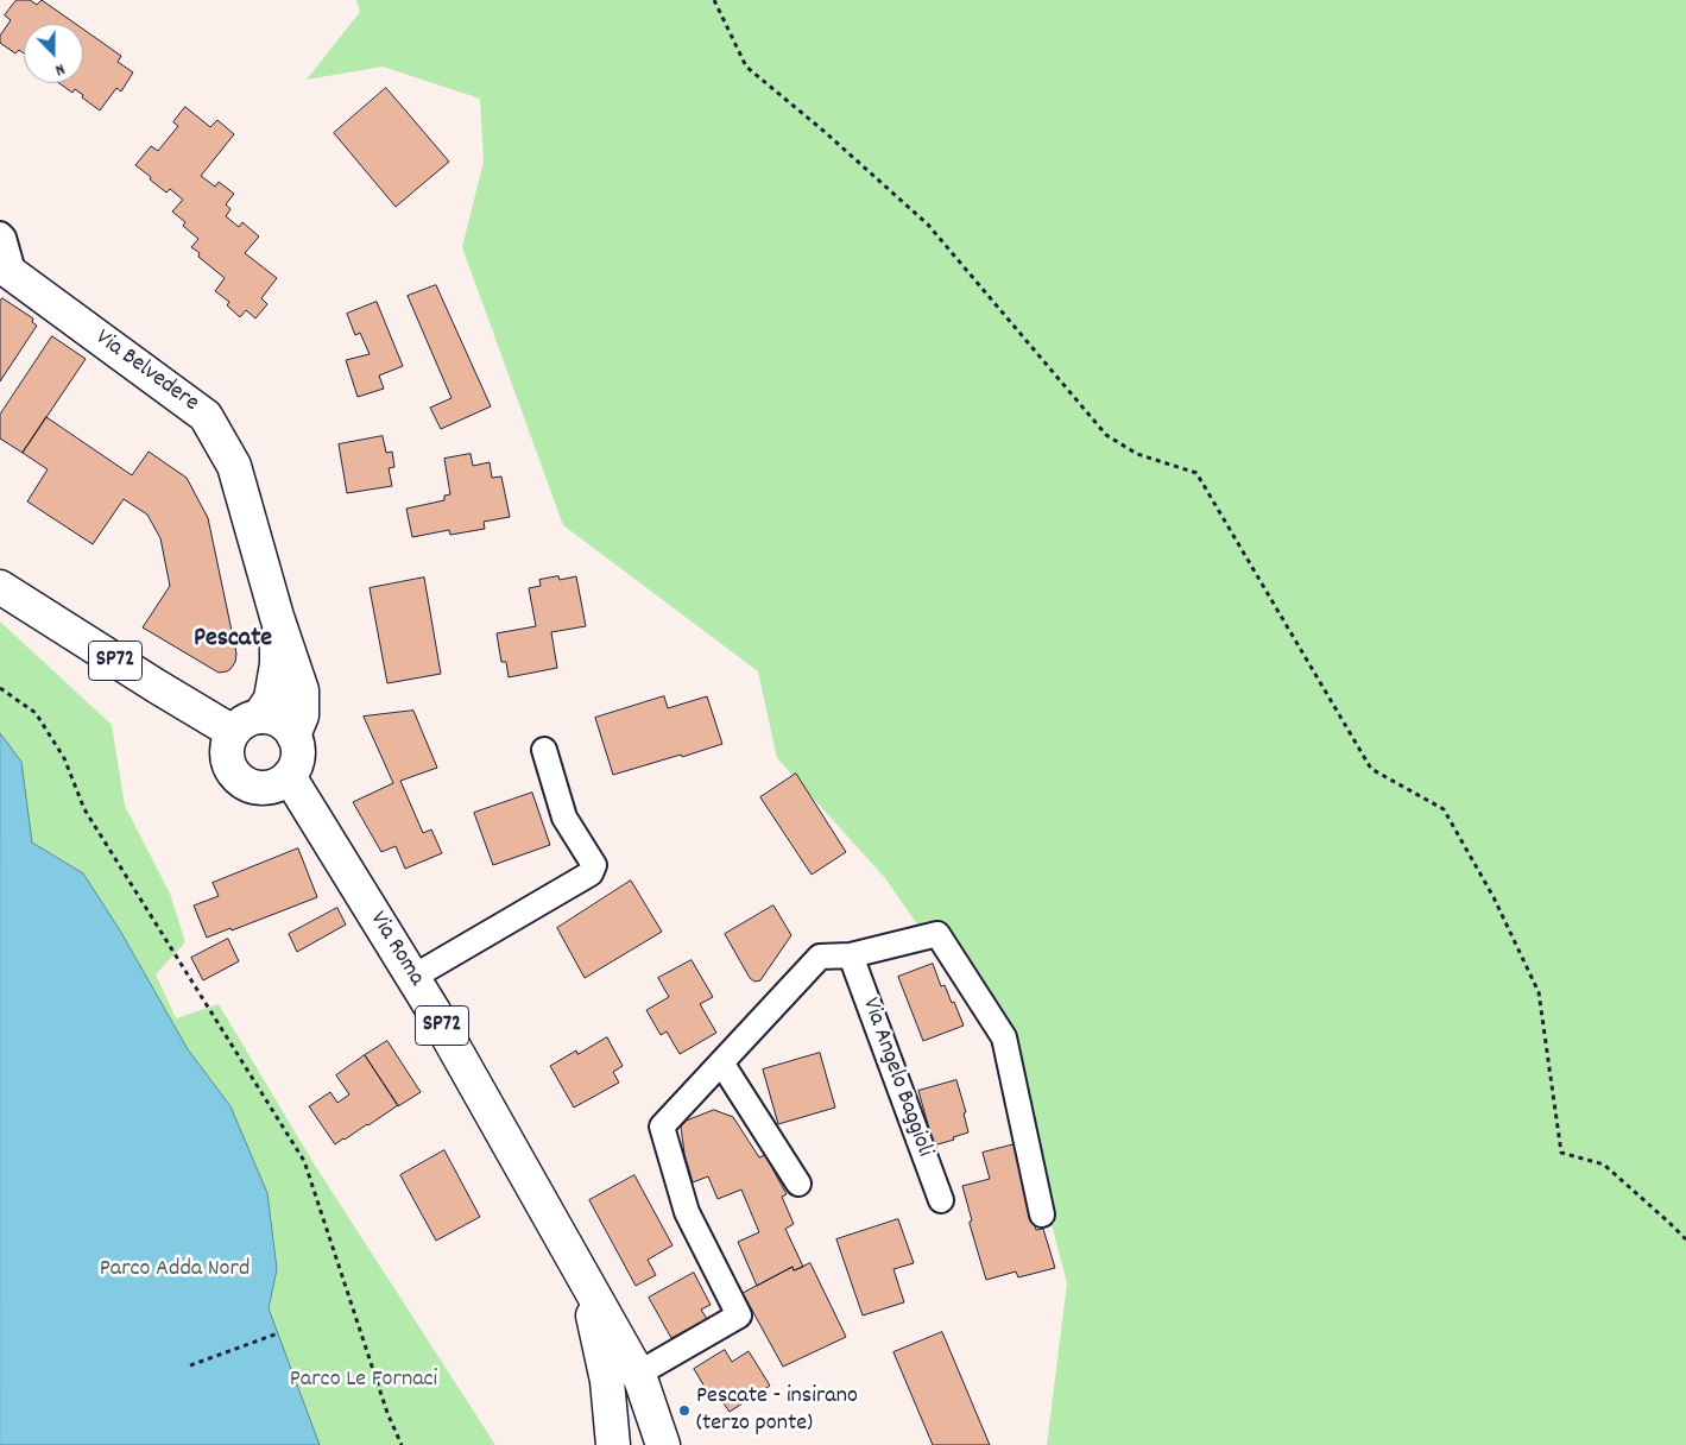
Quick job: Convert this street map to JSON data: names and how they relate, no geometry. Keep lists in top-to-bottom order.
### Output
{
  "streets": {
    "main road": ["Via Belvedere", "SP72", "Via Roma"],
    "street": ["Via Angelo Baggioli"]
  },
  "crossings": [
    ["Via Belvedere", "SP72"],
    ["Via Belvedere", "Via Roma"],
    ["SP72", "Via Roma"]
  ],
  "districts": ["Pescate"],
  "parks": ["Parco Adda Nord", "Parco Le Fornaci"],
  "places": ["Pescate - insirano (terzo ponte)"],
  "north": "bottom"
}
